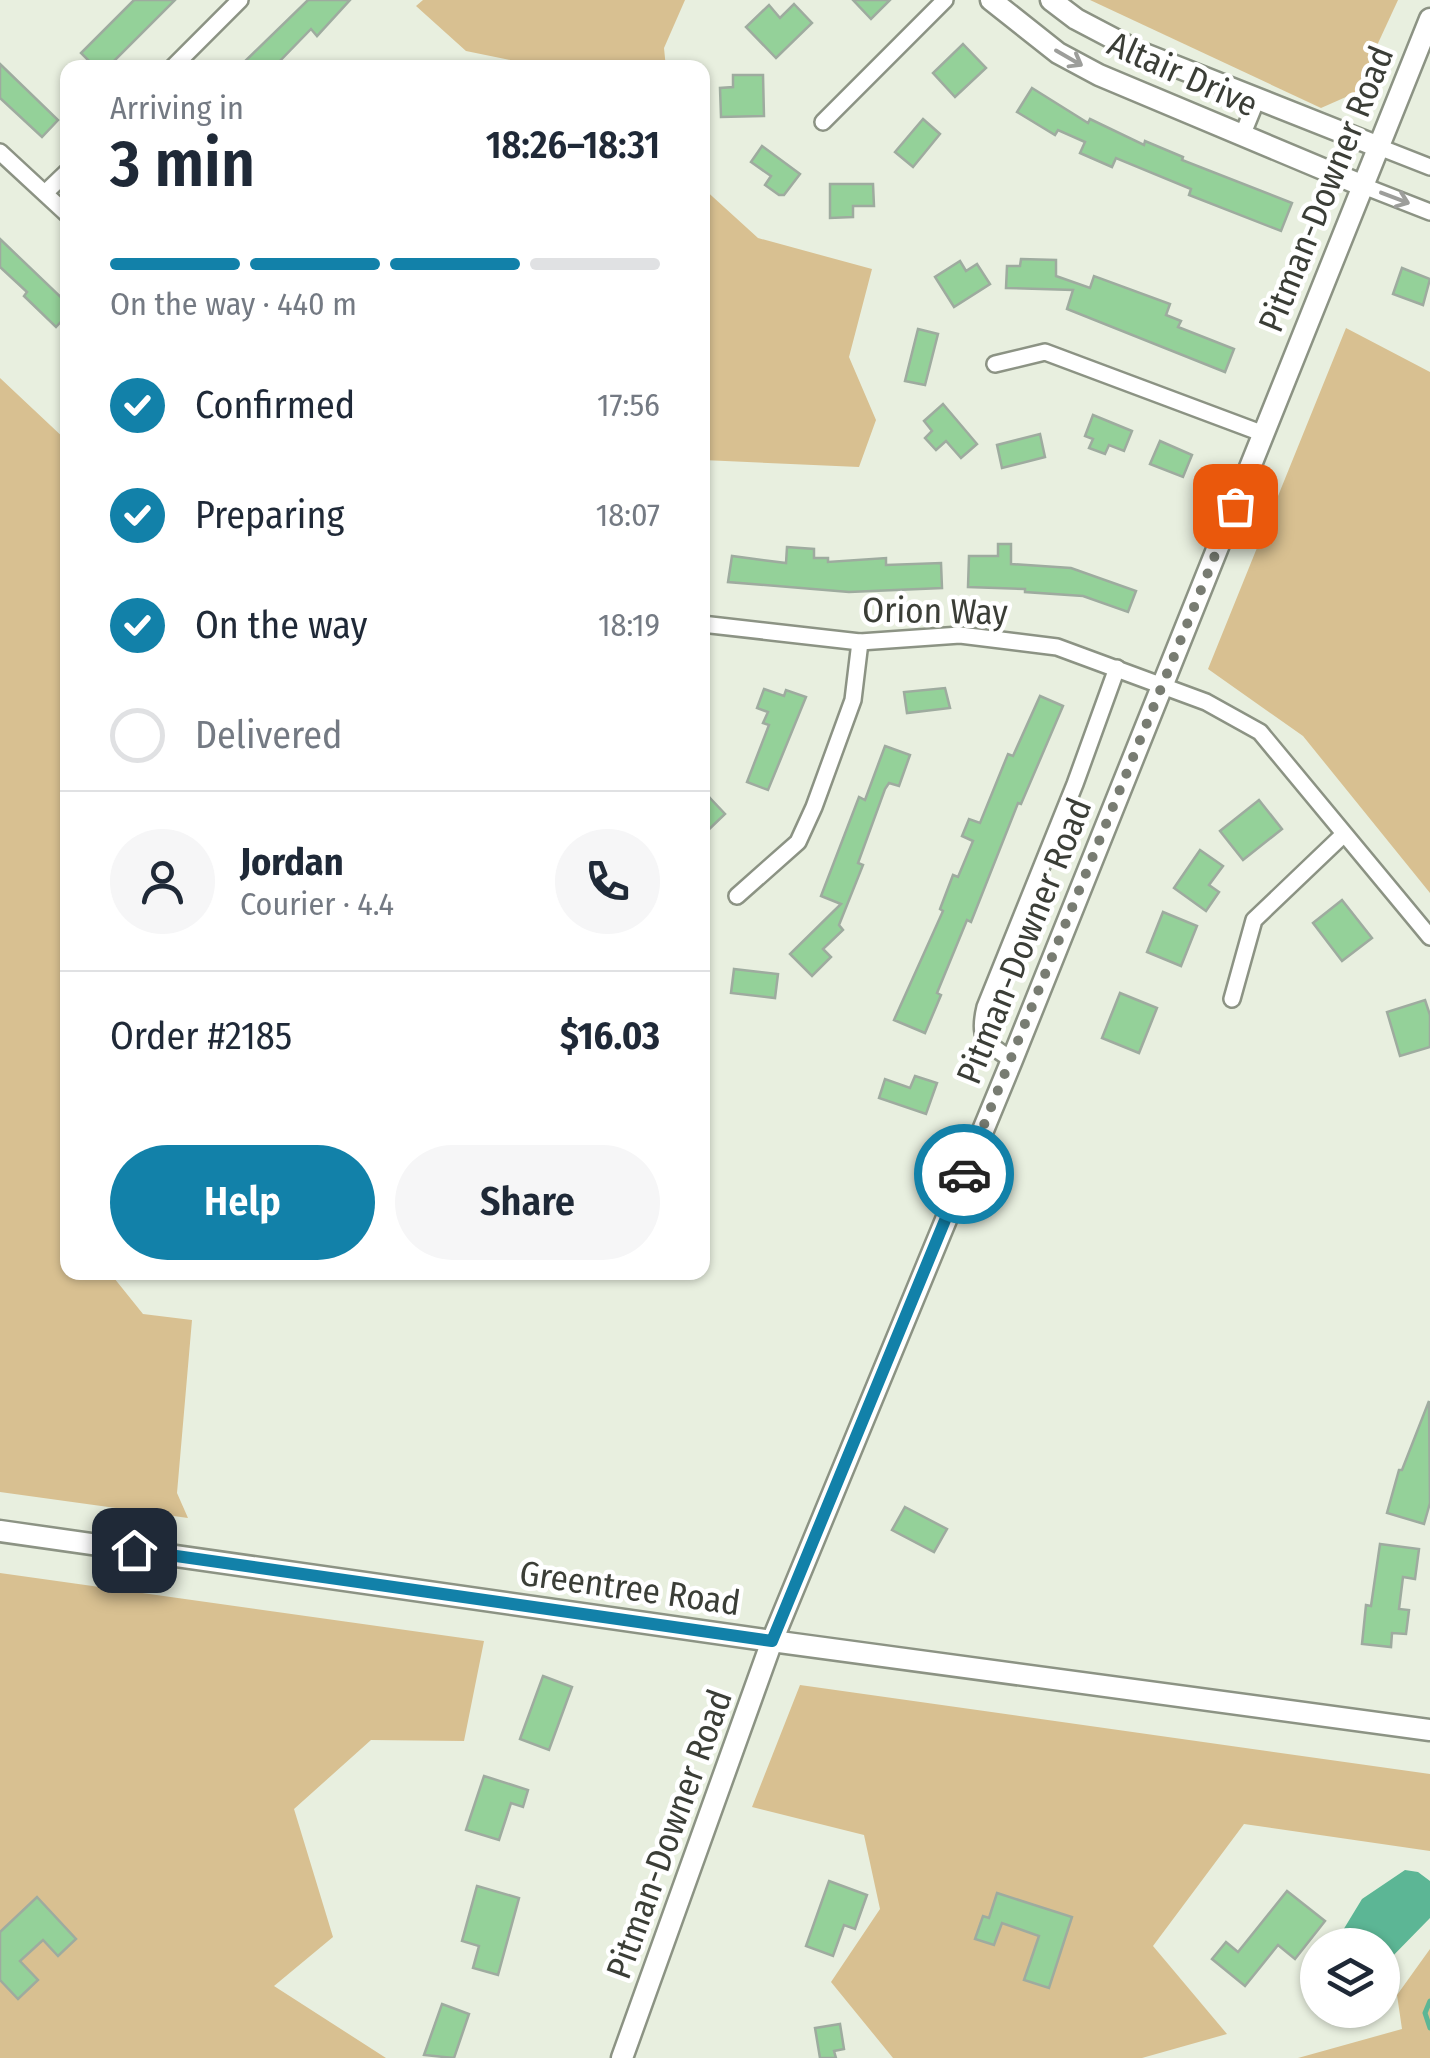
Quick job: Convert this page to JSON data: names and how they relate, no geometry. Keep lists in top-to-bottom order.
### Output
{
  "streets": {
    "street": [
      "Altair Drive",
      "Pitman-Downer Road",
      "Orion Way",
      "Greentree Road"
    ]
  },
  "crossings": [
    ["Altair Drive", "Pitman-Downer Road"],
    ["Pitman-Downer Road", "Orion Way"],
    ["Pitman-Downer Road", "Greentree Road"]
  ],
  "page": {
    "heading": ["3 min", "Arriving in", "18:26–18:31"],
    "panel": [
      "Jordan",
      "Courier · 4.4",
      "Order #2185",
      "$16.03"
    ],
    "bar": "On the way · 440 m",
    "list": [
      ["Confirmed", "17:56"],
      ["Preparing", "18:07"],
      ["On the way", "18:19"],
      "Delivered"
    ],
    "buttons": ["Help", "Share"]
  }
}
